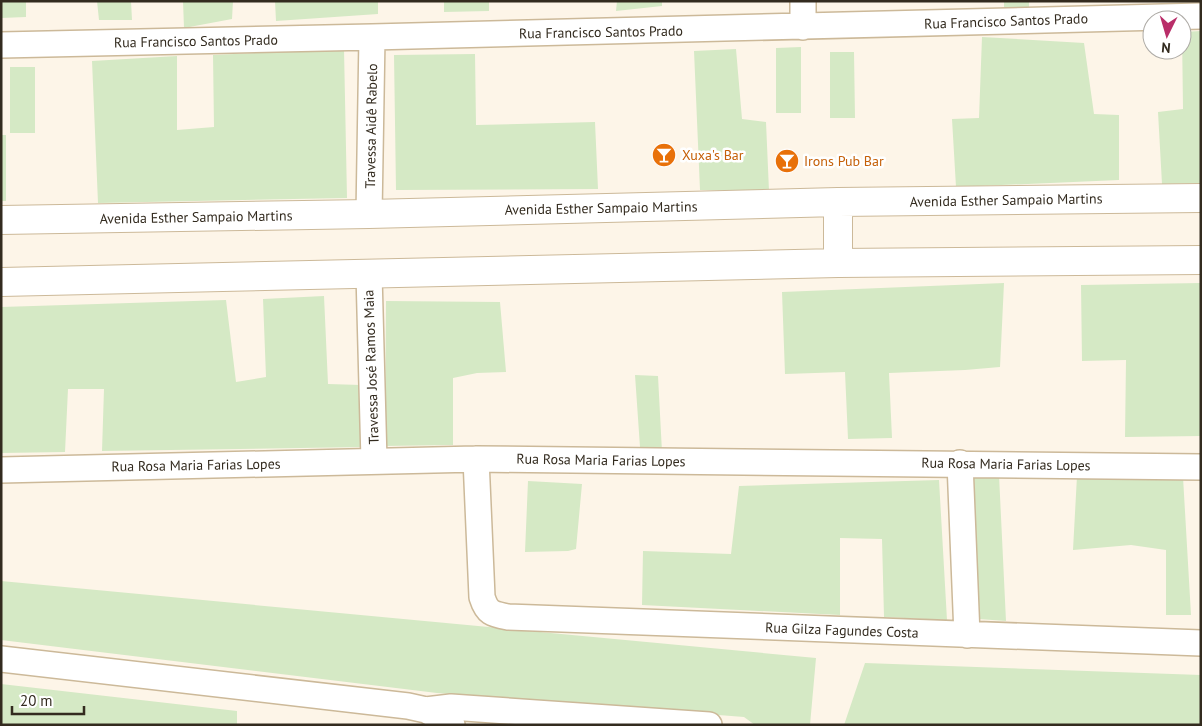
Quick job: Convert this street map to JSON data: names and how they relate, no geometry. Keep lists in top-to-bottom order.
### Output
{
  "streets": {
    "street": [
      "Rua Francisco Santos Prado",
      "Travessa Aidê Rabelo",
      "Avenida Esther Sampaio Martins",
      "Travessa José Ramos Maia",
      "Rua Rosa Maria Farias Lopes",
      "Rua Gilza Fagundes Costa"
    ]
  },
  "crossings": [
    ["Rua Francisco Santos Prado", "Travessa Aidê Rabelo"],
    ["Travessa Aidê Rabelo", "Avenida Esther Sampaio Martins"],
    ["Travessa José Ramos Maia", "Rua Rosa Maria Farias Lopes"],
    ["Rua Rosa Maria Farias Lopes", "Rua Gilza Fagundes Costa"]
  ],
  "places": {
    "bar": ["Xuxa's Bar", "Irons Pub Bar"]
  },
  "scale_bar": "20 m",
  "north": "bottom"
}
